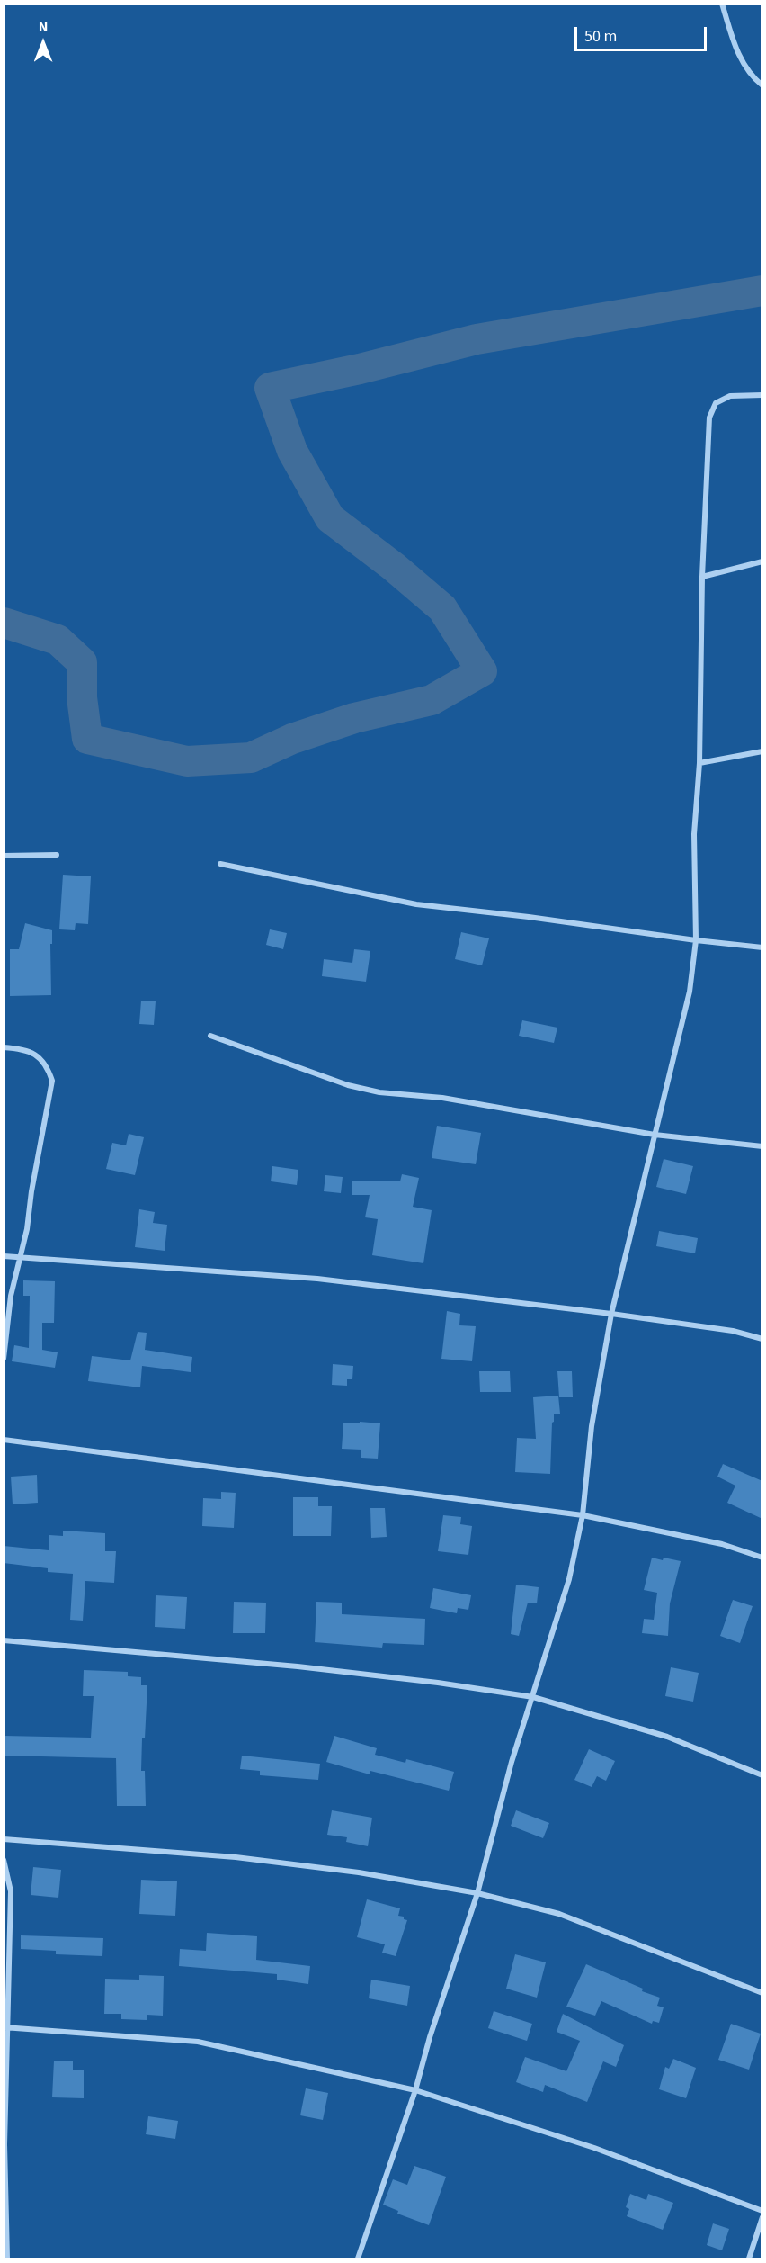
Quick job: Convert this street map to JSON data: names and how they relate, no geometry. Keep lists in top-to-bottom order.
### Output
{
  "scale_bar": "50 m",
  "north": "top"
}
